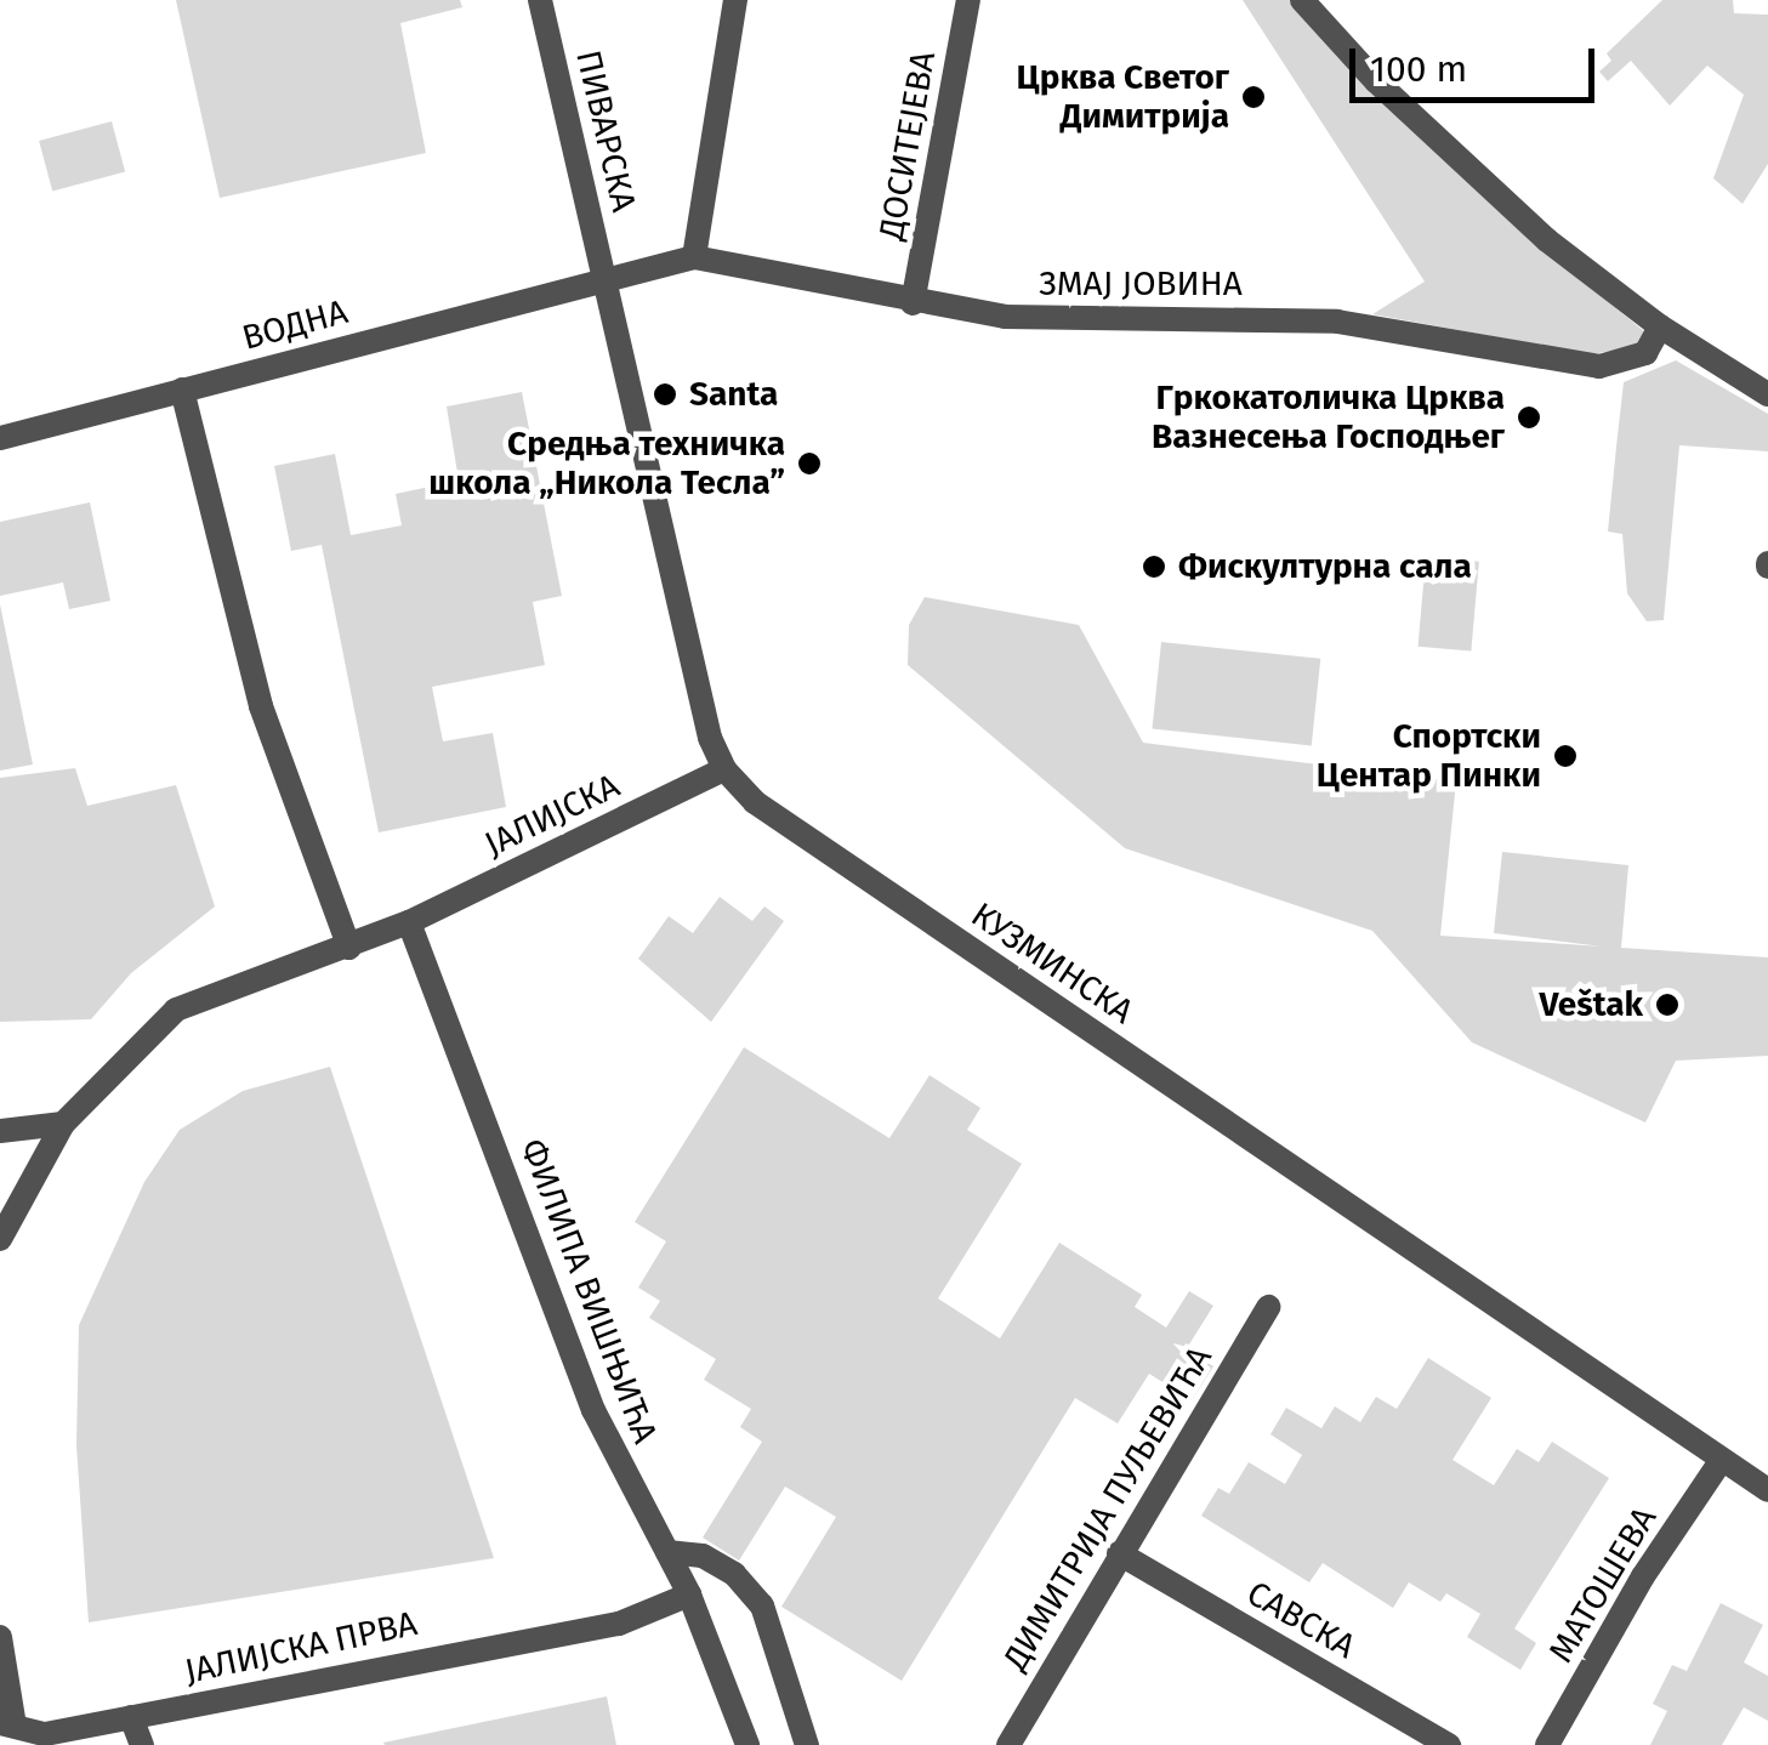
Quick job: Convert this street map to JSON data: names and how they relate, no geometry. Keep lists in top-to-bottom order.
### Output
{
  "streets": {
    "street": [
      "ПИВАРСКА",
      "ДОСИТЕЈЕВА",
      "ЗМАЈ ЈОВИНА",
      "ВОДНА",
      "ЈАЛИЈСКА",
      "КУЗМИНСКА",
      "ФИЛИПА ВИШЊИЋА",
      "ДИМИТРИЈА ПУЉЕВИЋА",
      "МАТОШЕВА",
      "САВСКА",
      "ЈАЛИЈСКА ПРВА"
    ]
  },
  "crossings": [
    ["ПИВАРСКА", "ЗМАЈ ЈОВИНА"],
    ["ПИВАРСКА", "ВОДНА"],
    ["ПИВАРСКА", "КУЗМИНСКА"],
    ["ДОСИТЕЈЕВА", "ЗМАЈ ЈОВИНА"],
    ["ЗМАЈ ЈОВИНА", "ВОДНА"],
    ["ЗМАЈ ЈОВИНА", "КУЗМИНСКА"],
    ["ВОДНА", "КУЗМИНСКА"],
    ["ЈАЛИЈСКА", "КУЗМИНСКА"],
    ["ЈАЛИЈСКА", "ФИЛИПА ВИШЊИЋА"],
    ["КУЗМИНСКА", "МАТОШЕВА"],
    ["ФИЛИПА ВИШЊИЋА", "ЈАЛИЈСКА ПРВА"],
    ["ДИМИТРИЈА ПУЉЕВИЋА", "САВСКА"]
  ],
  "places": [
    "Црква Светог Димитрија",
    "Santa",
    "Гркокатоличка Црква Вазнесења Господњег",
    "Средња техничка школа „Никола Тесла”",
    "Фискултурна сала",
    "Спортски Центар Пинки",
    "Veštak"
  ],
  "scale_bar": "100 m"
}
